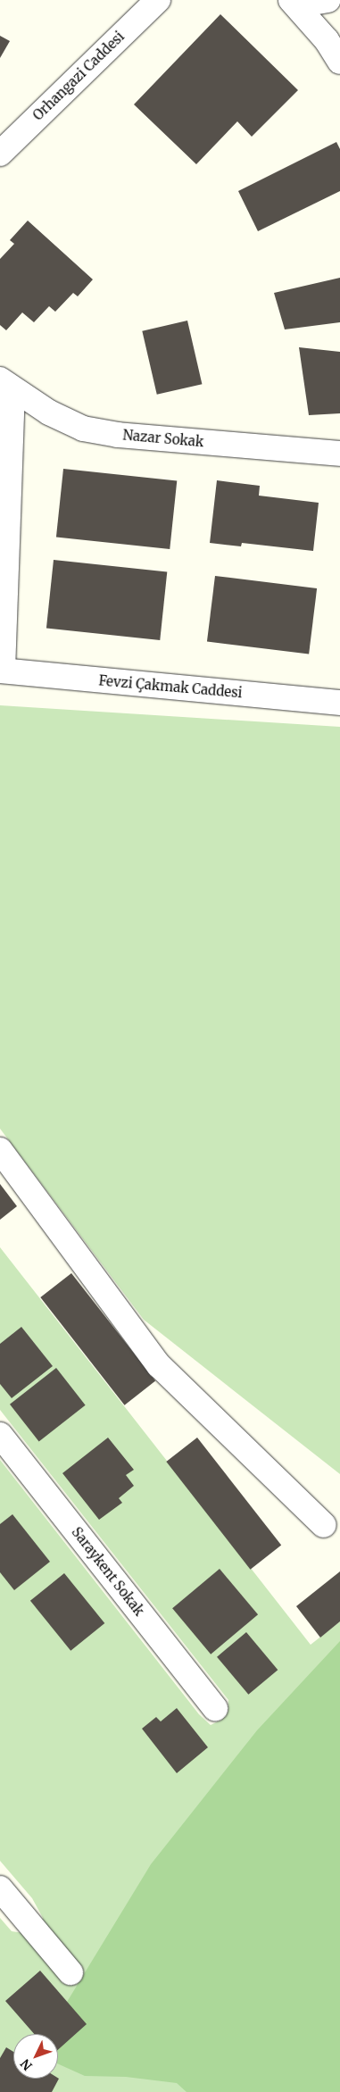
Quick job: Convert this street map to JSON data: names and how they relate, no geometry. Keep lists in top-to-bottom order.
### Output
{
  "streets": {
    "street": [
      "Orhangazi Caddesi",
      "Nazar Sokak",
      "Fevzi Çakmak Caddesi",
      "Saraykent Sokak"
    ]
  },
  "north": "bottom left"
}
